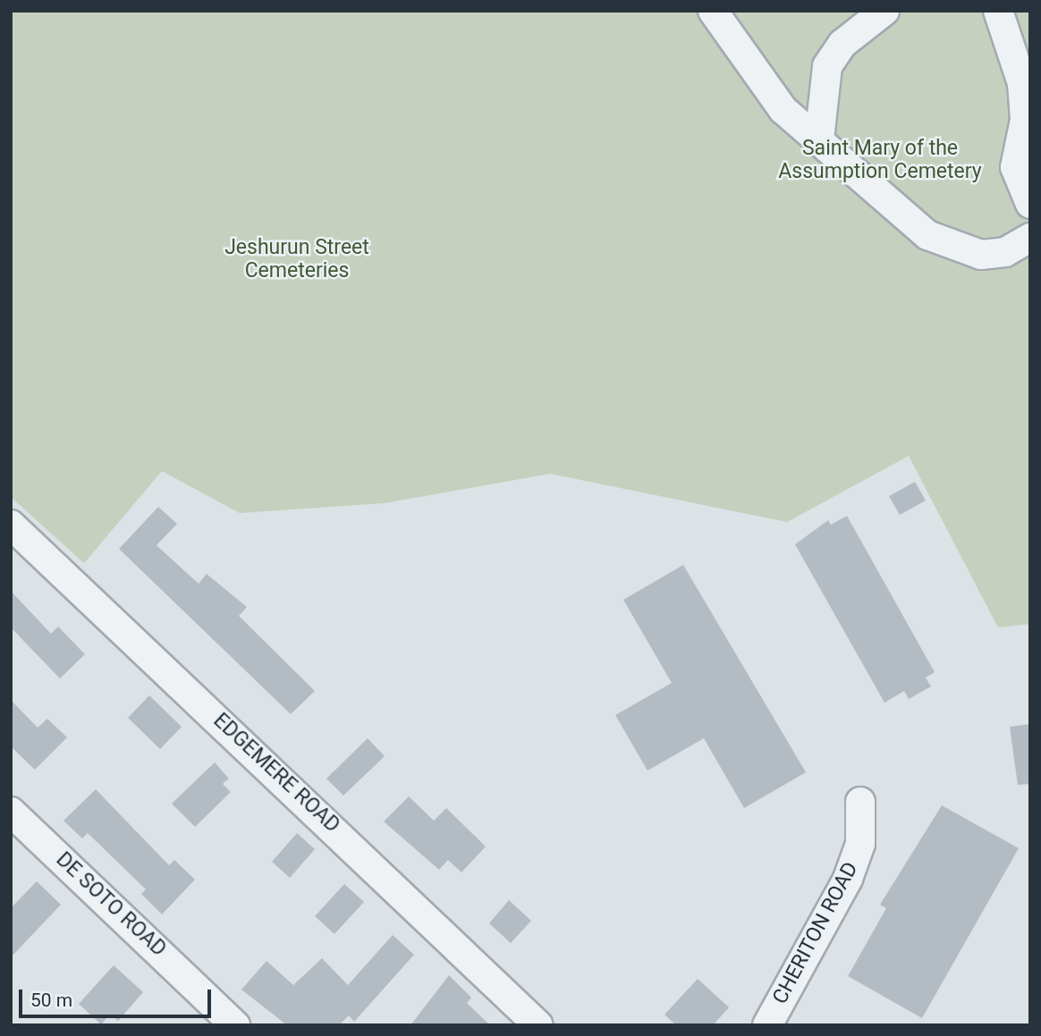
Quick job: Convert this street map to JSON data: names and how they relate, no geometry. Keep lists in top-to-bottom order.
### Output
{
  "streets": {
    "street": ["EDGEMERE ROAD", "DE SOTO ROAD", "CHERITON ROAD"]
  },
  "parks": ["Saint Mary of the Assumption Cemetery", "Jeshurun Street Cemeteries"],
  "scale_bar": "50 m"
}
